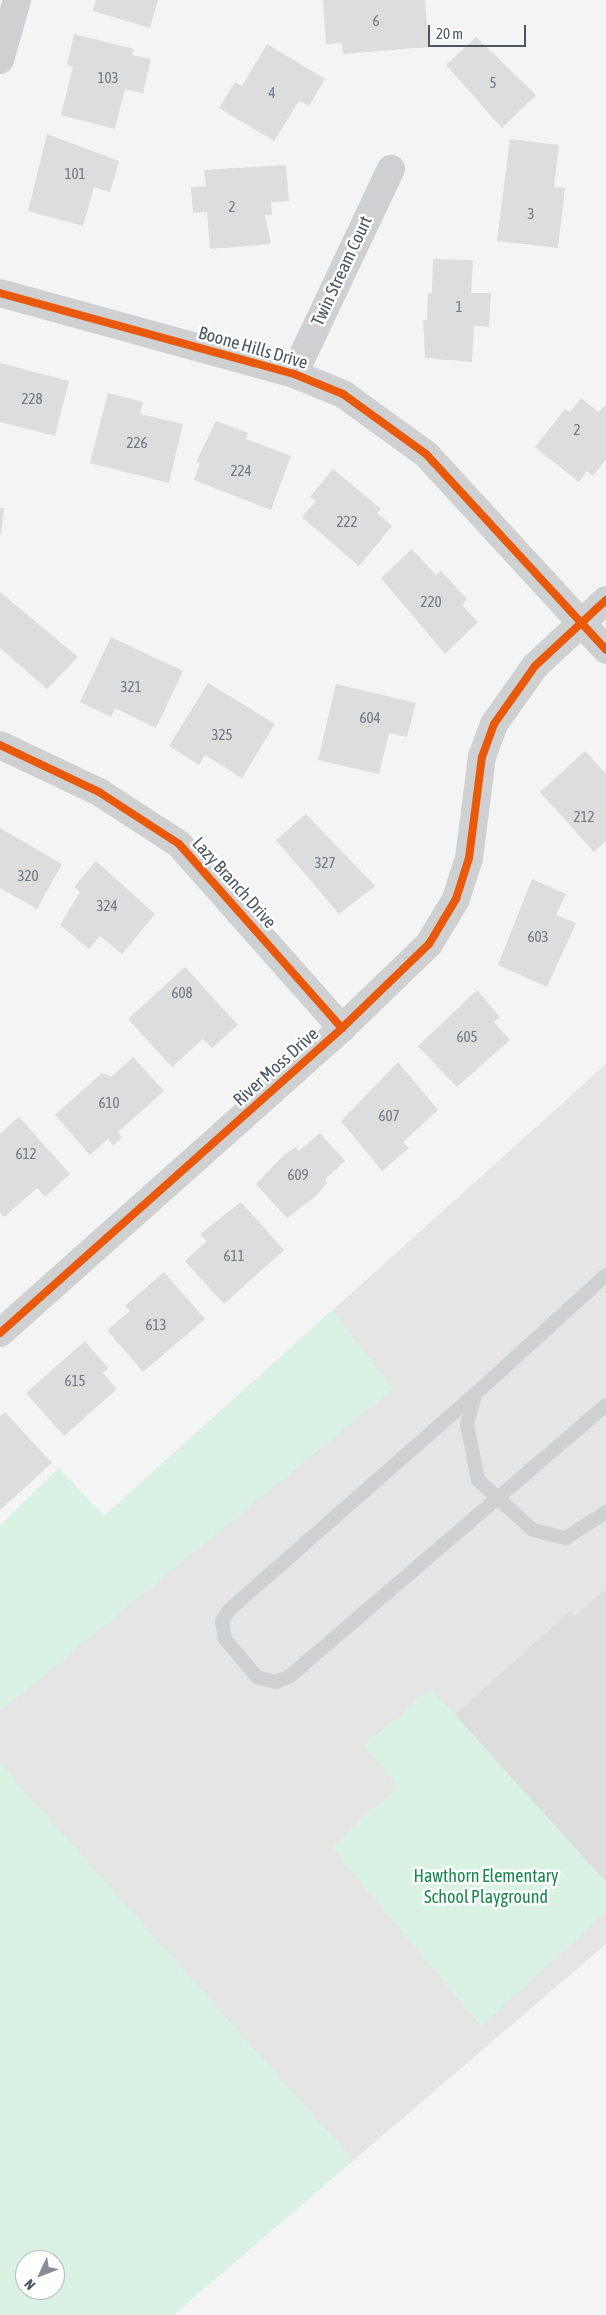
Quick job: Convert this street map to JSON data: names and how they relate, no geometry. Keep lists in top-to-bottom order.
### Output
{
  "streets": {
    "street": [
      "Twin Stream Court",
      "Boone Hills Drive",
      "Lazy Branch Drive",
      "River Moss Drive"
    ]
  },
  "crossings": [
    ["Twin Stream Court", "Boone Hills Drive"],
    ["Boone Hills Drive", "River Moss Drive"],
    ["Lazy Branch Drive", "River Moss Drive"]
  ],
  "parks": ["Hawthorn Elementary School Playground"],
  "house_numbers": [
    "6",
    "103",
    "5",
    "4",
    "101",
    "2",
    "3",
    "1",
    "228",
    "2",
    "226",
    "224",
    "222",
    "220",
    "321",
    "604",
    "325",
    "212",
    "327",
    "320",
    "324",
    "603",
    "608",
    "605",
    "610",
    "607",
    "612",
    "609",
    "611",
    "613",
    "615"
  ],
  "scale_bar": "20 m",
  "north": "bottom left"
}
